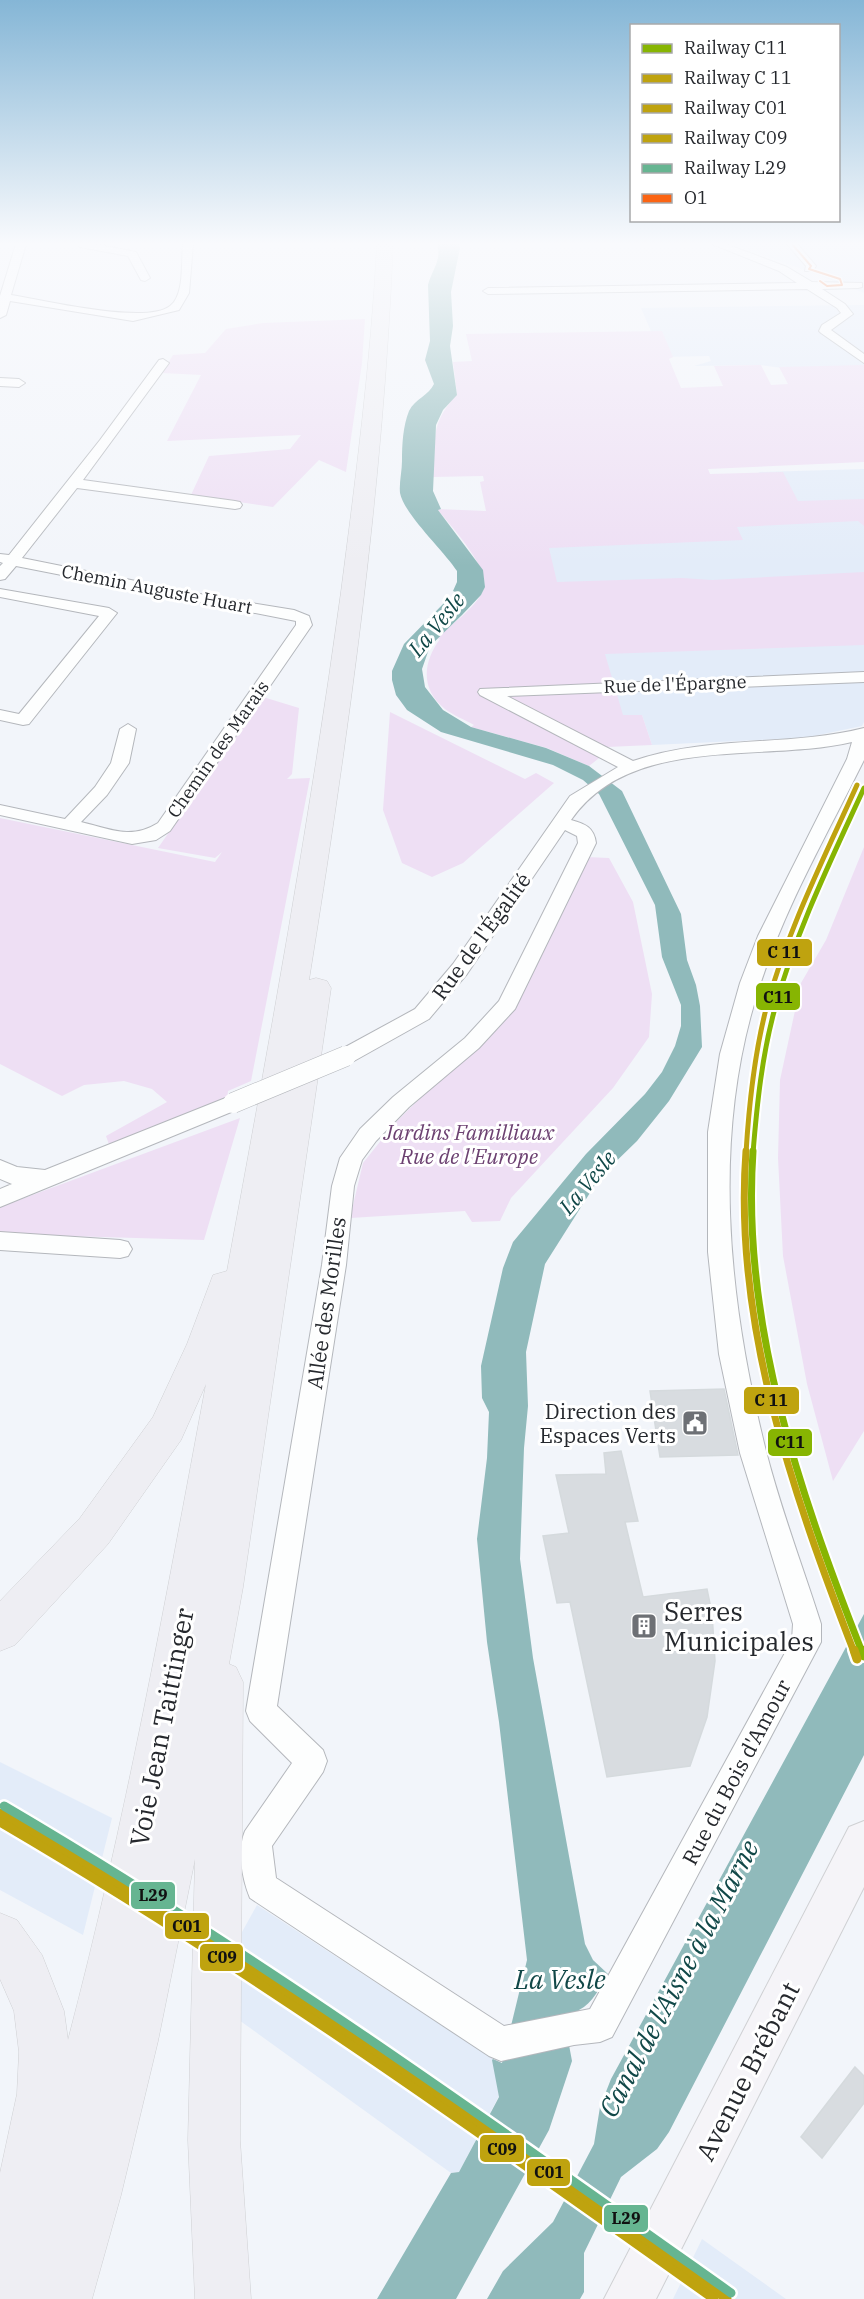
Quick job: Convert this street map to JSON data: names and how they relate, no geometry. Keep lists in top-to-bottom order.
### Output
{
  "streets": {
    "highway": ["Voie Jean Taittinger"],
    "main road": ["Avenue Brébant"],
    "street": [
      "Chemin Auguste Huart",
      "Rue de l'Épargne",
      "Chemin des Marais",
      "Rue de l'Égalité",
      "Allée des Morilles",
      "Rue du Bois d'Amour"
    ]
  },
  "crossings": [
    ["Chemin Auguste Huart", "Chemin des Marais"],
    ["Rue de l'Épargne", "Rue de l'Égalité"],
    ["Rue de l'Égalité", "Allée des Morilles"],
    ["Allée des Morilles", "Rue du Bois d'Amour"]
  ],
  "water": ["La Vesle", "Canal de l'Aisne à la Marne"],
  "parks": ["Jardins Familliaux Rue de l'Europe"],
  "places": {
    "public building": ["Direction des Espaces Verts"],
    "building": ["Serres Municipales"]
  },
  "lines": [
    "rail line C11",
    "rail line L29",
    "rail line C01",
    "rail line C09"
  ],
  "legend": [
    "Railway C11",
    "Railway C 11",
    "Railway C01",
    "Railway C09",
    "Railway L29",
    "O1"
  ]
}
